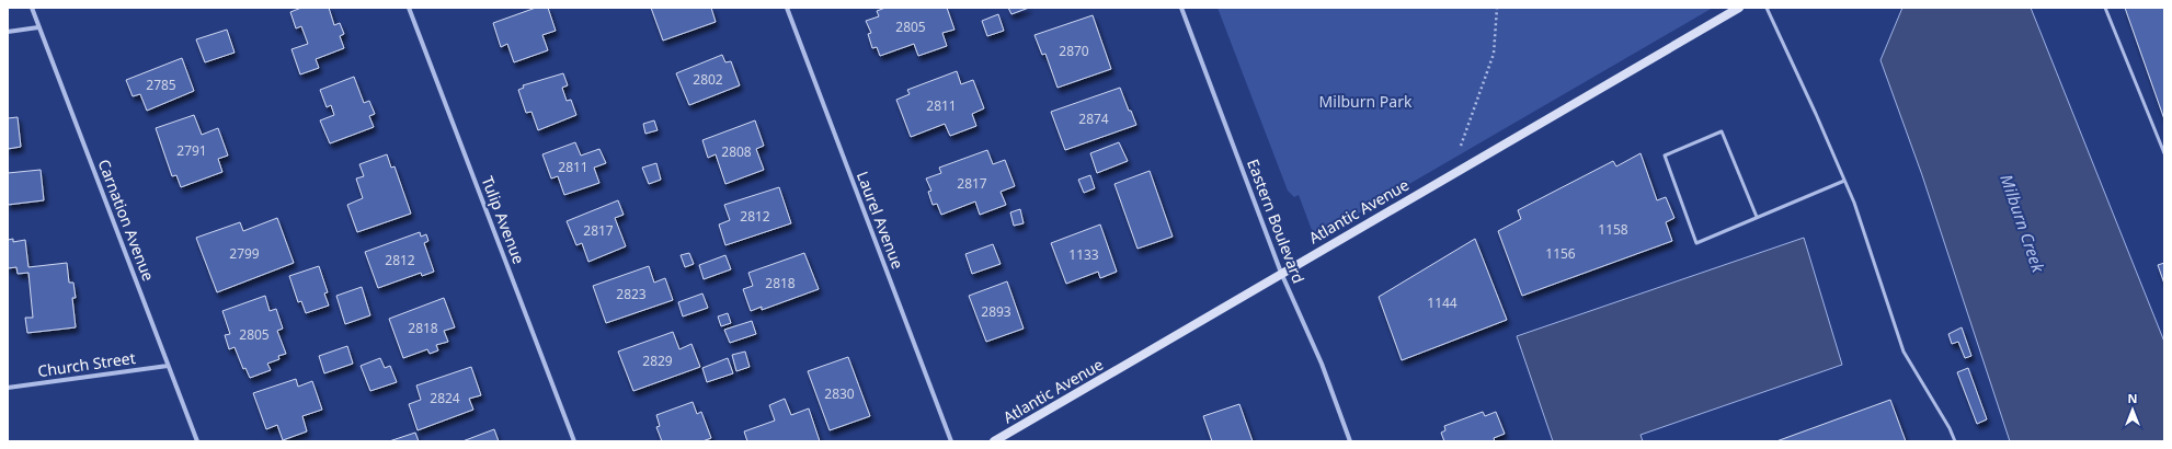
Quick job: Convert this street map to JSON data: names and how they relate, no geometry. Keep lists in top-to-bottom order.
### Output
{
  "streets": {
    "main road": ["Atlantic Avenue"],
    "street": [
      "Carnation Avenue",
      "Tulip Avenue",
      "Laurel Avenue",
      "Eastern Boulevard",
      "Church Street"
    ]
  },
  "crossings": [
    ["Atlantic Avenue", "Eastern Boulevard"],
    ["Carnation Avenue", "Church Street"]
  ],
  "water": ["Milburn Creek"],
  "parks": ["Milburn Park"],
  "house_numbers": [
    "2805",
    "2870",
    "2802",
    "2785",
    "2811",
    "2874",
    "2791",
    "2808",
    "2811",
    "2817",
    "2812",
    "1158",
    "2817",
    "2799",
    "1156",
    "1133",
    "2812",
    "2818",
    "2823",
    "1144",
    "2893",
    "2818",
    "2805",
    "2829",
    "2830",
    "2824"
  ],
  "north": "top"
}
